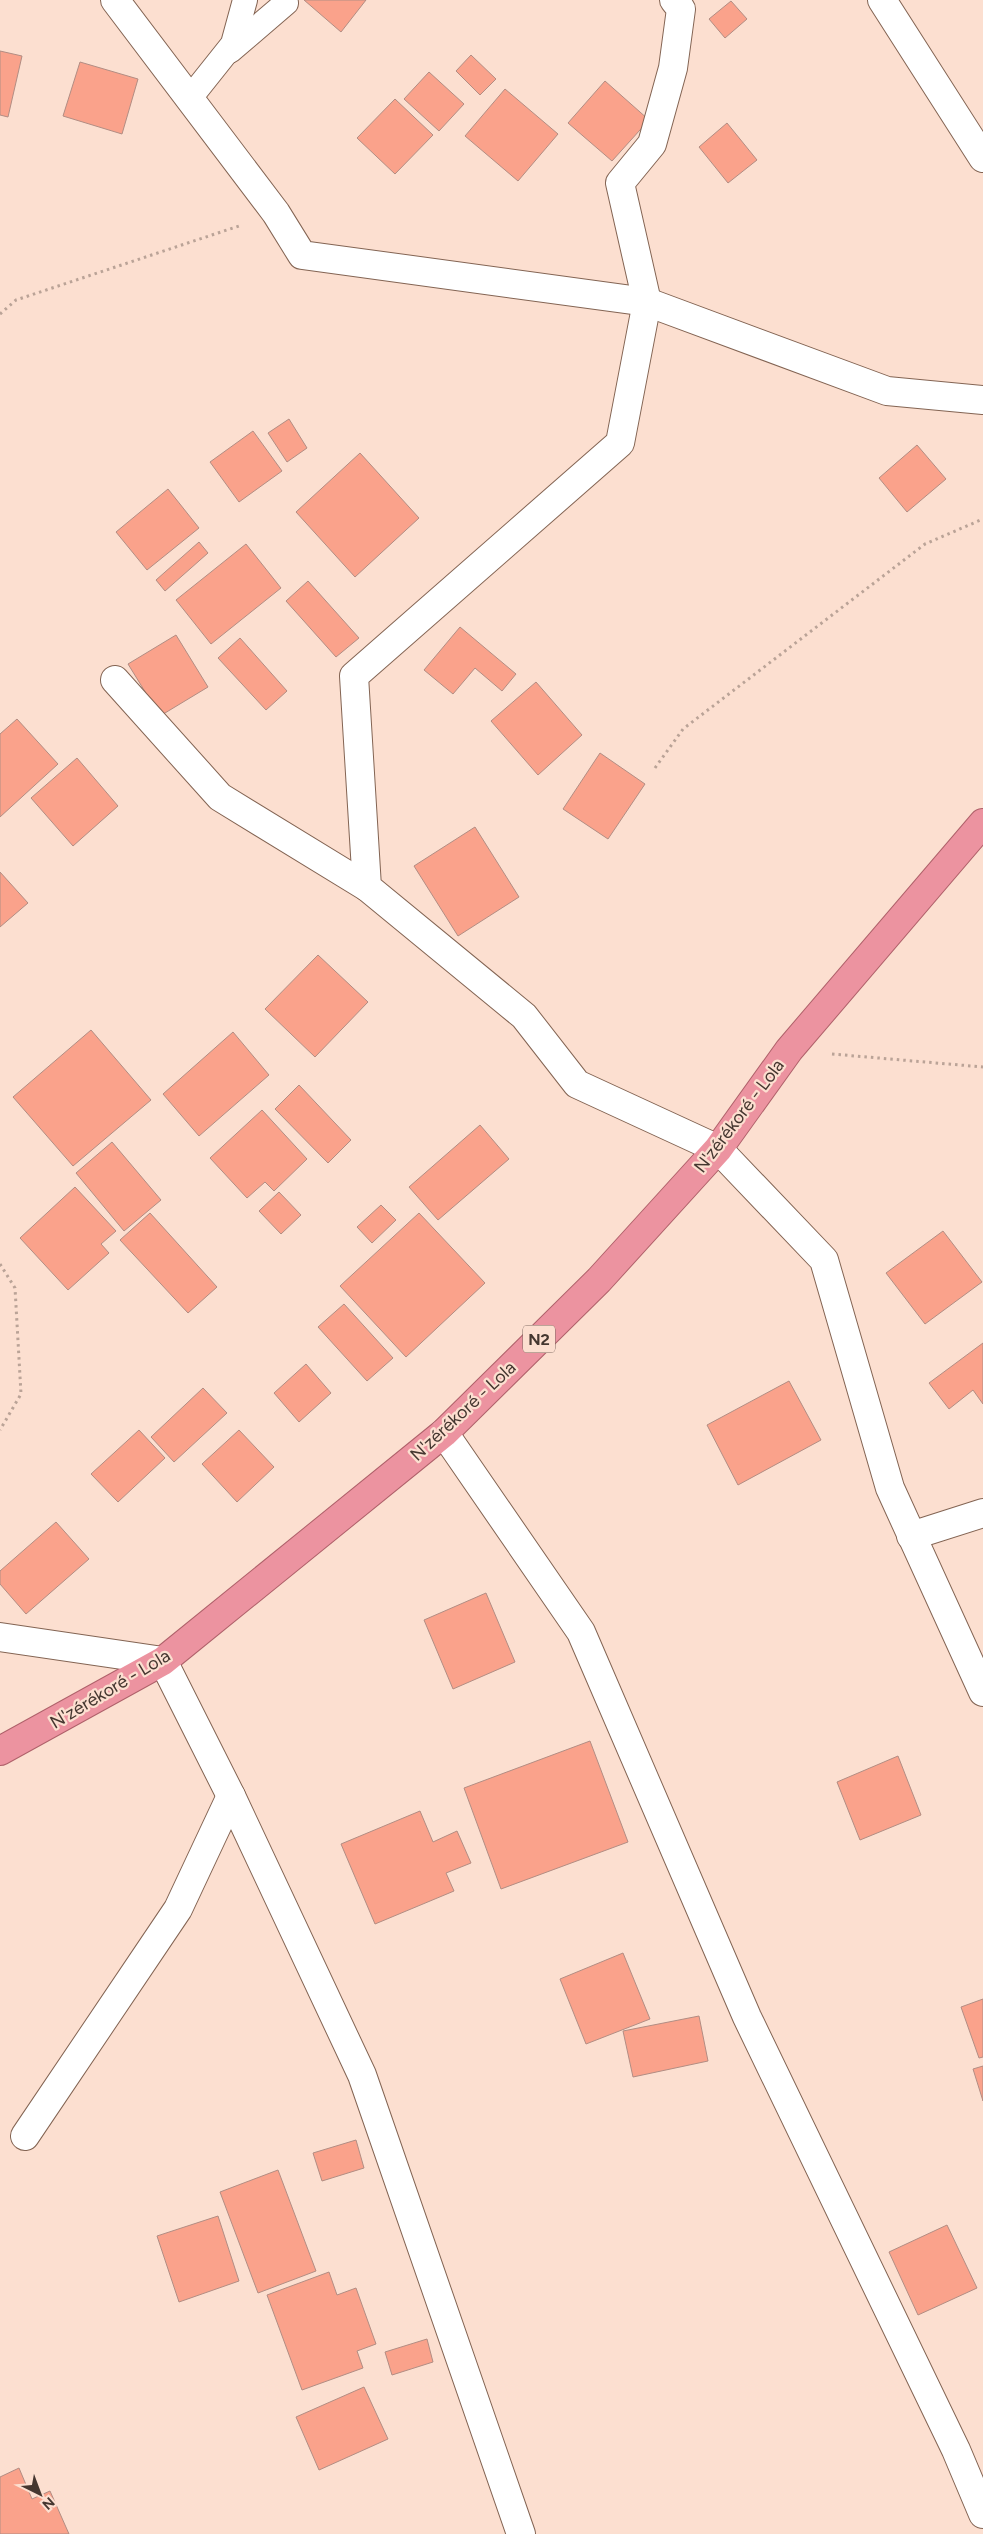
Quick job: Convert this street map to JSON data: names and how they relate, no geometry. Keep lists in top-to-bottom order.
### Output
{
  "streets": {
    "highway": ["N'zérékoré - Lola", "N2"]
  },
  "north": "bottom right"
}
